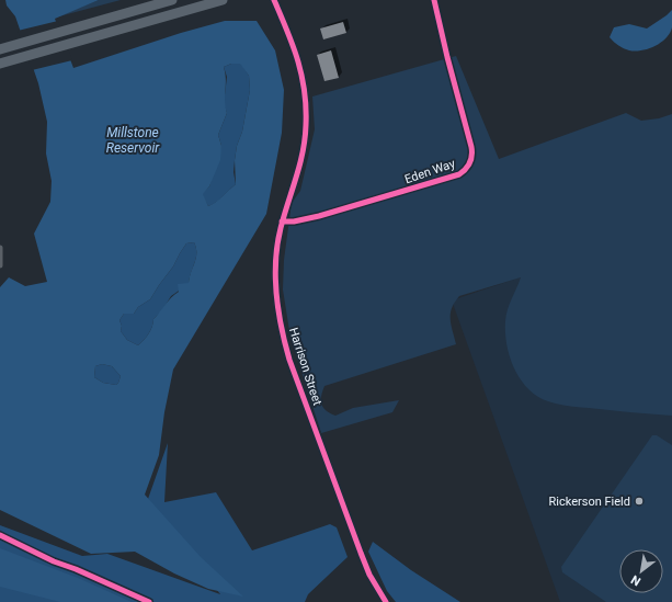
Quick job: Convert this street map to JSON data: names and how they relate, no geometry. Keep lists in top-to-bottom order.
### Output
{
  "streets": {
    "street": ["Eden Way", "Harrison Street"]
  },
  "crossings": [
    ["Eden Way", "Harrison Street"]
  ],
  "water": ["Millstone Reservoir"],
  "places": ["Rickerson Field"],
  "north": "bottom left"
}
